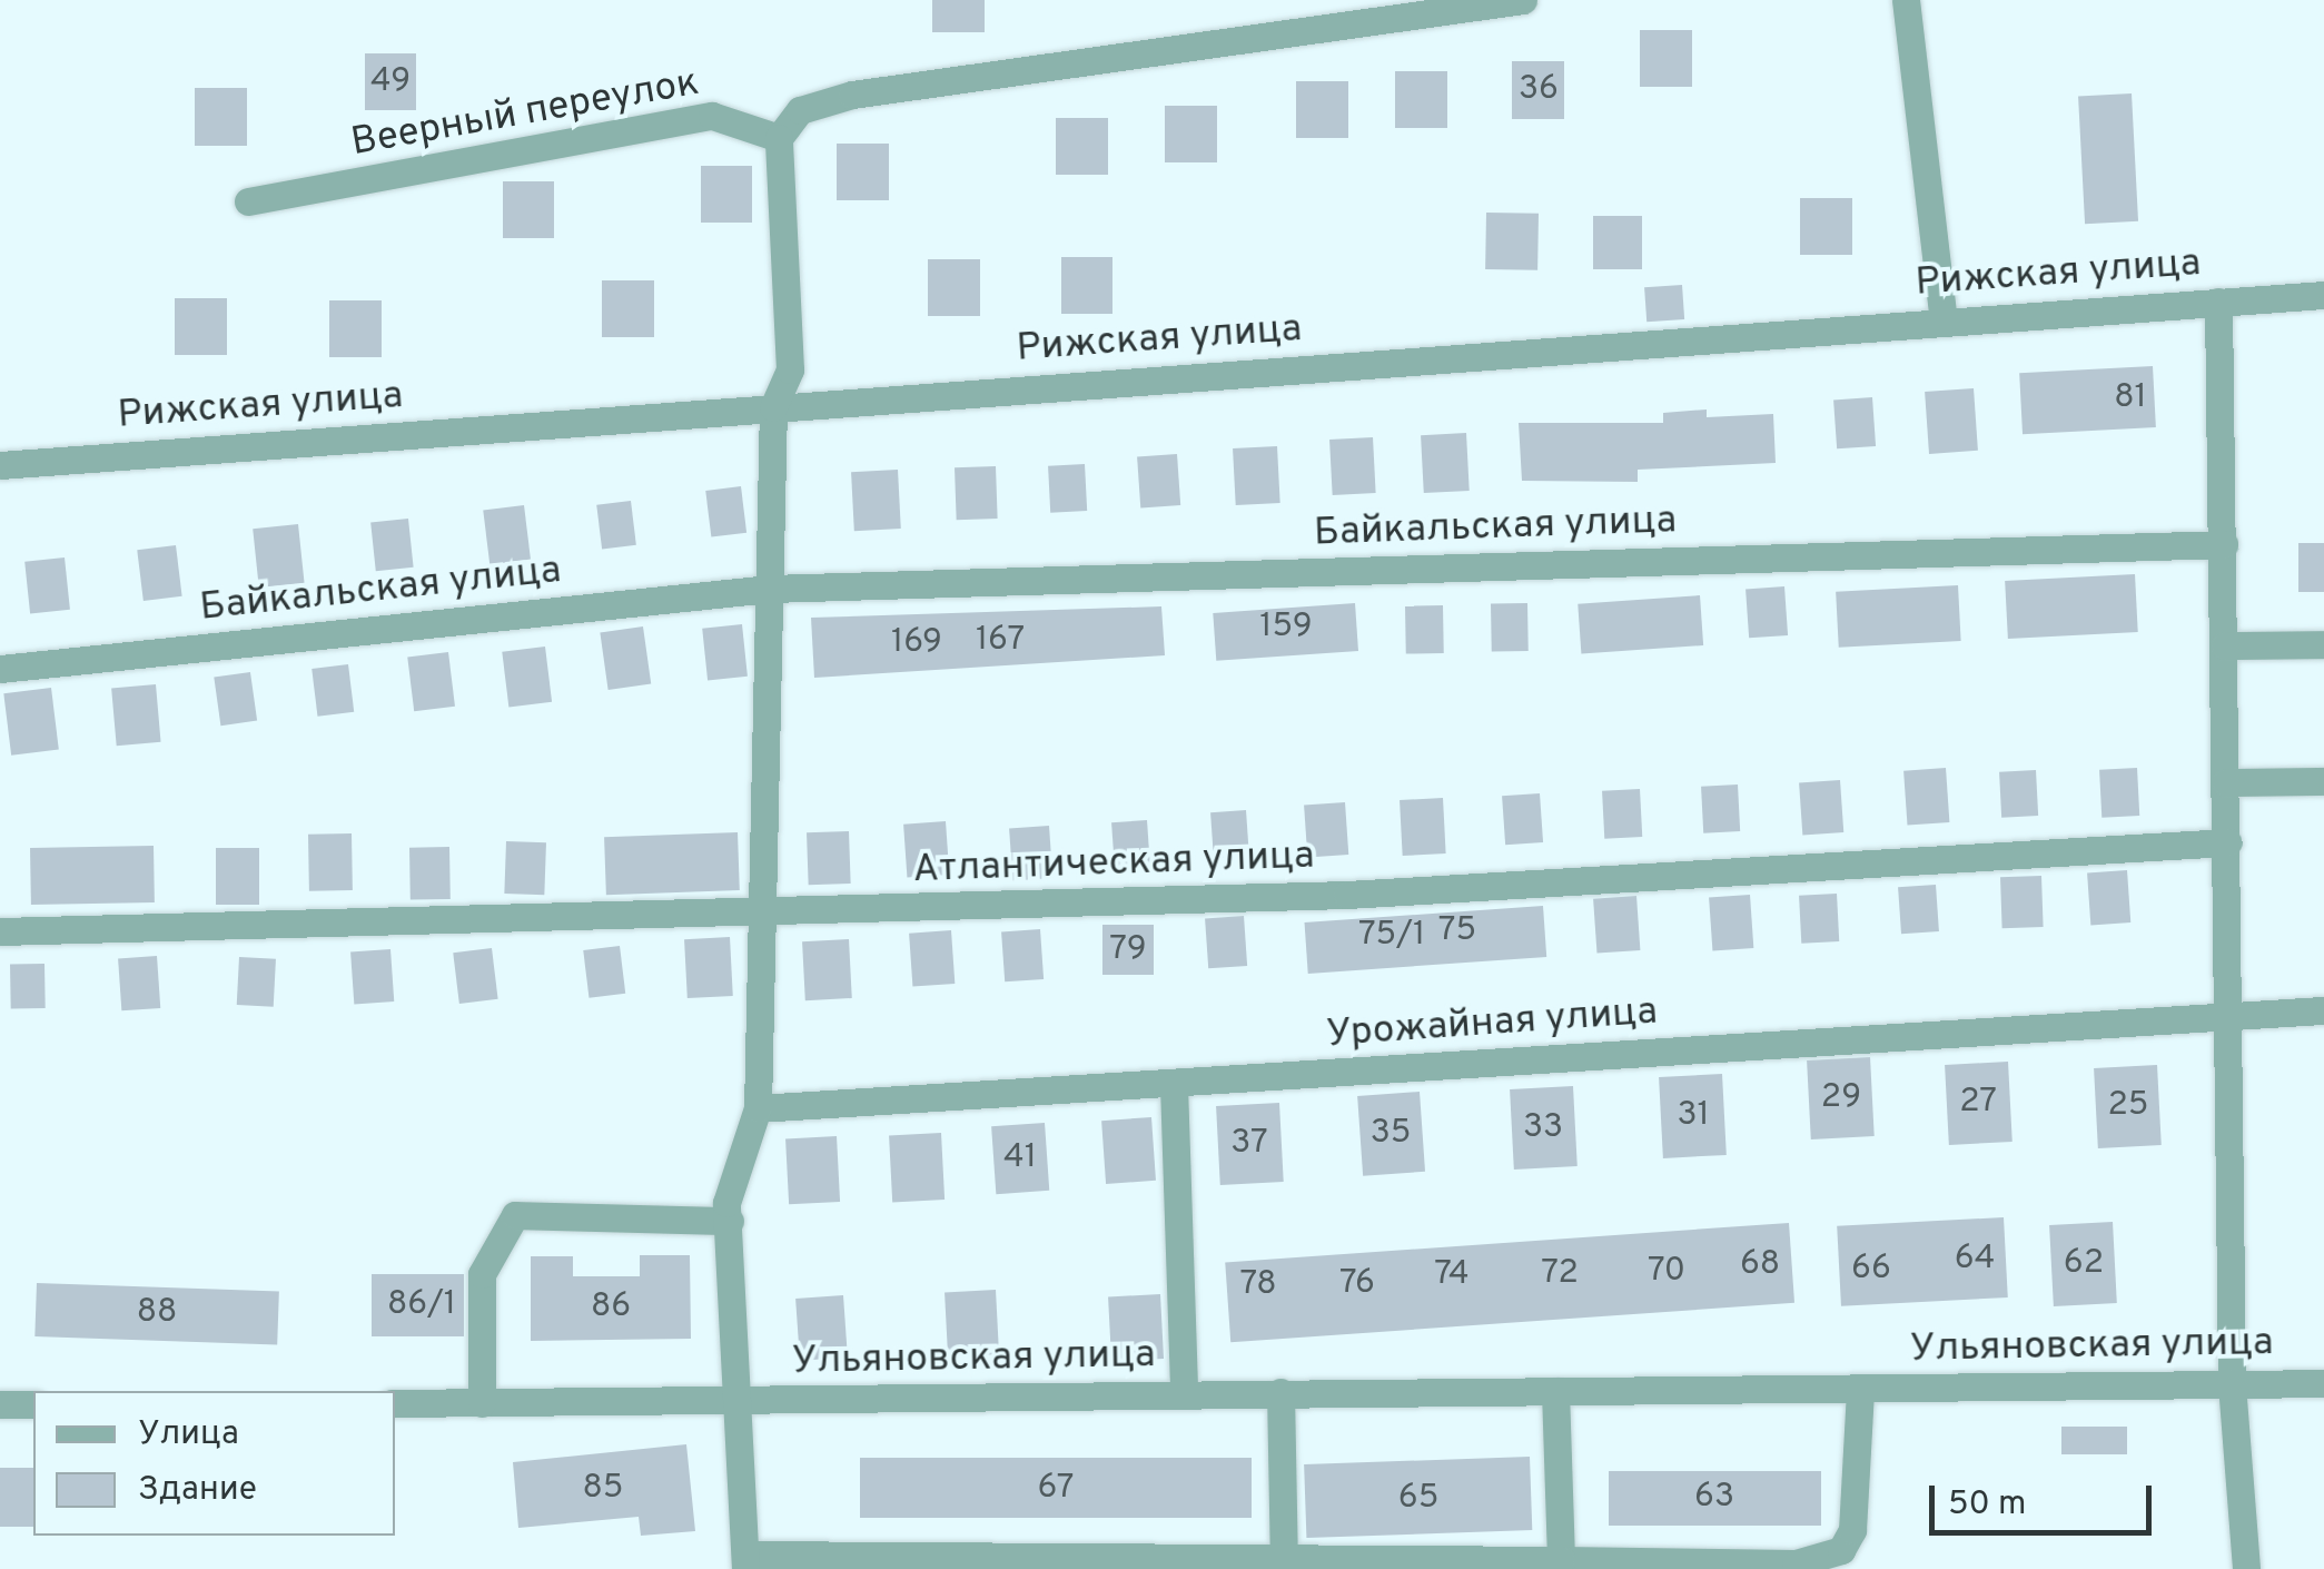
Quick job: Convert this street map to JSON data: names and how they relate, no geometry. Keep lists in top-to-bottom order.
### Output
{
  "streets": {
    "street": [
      "Веерный переулок",
      "Рижская улица",
      "Байкальская улица",
      "Атлантическая улица",
      "Урожайная улица",
      "Ульяновская улица"
    ]
  },
  "house_numbers": [
    "49",
    "36",
    "81",
    "159",
    "167",
    "169",
    "75",
    "75/1",
    "79",
    "29",
    "27",
    "25",
    "31",
    "33",
    "35",
    "37",
    "41",
    "64",
    "62",
    "68",
    "66",
    "70",
    "72",
    "74",
    "76",
    "78",
    "86/1",
    "86",
    "88",
    "85",
    "67",
    "63",
    "65"
  ],
  "legend": ["Улица", "Здание"],
  "scale_bar": "50 m"
}
